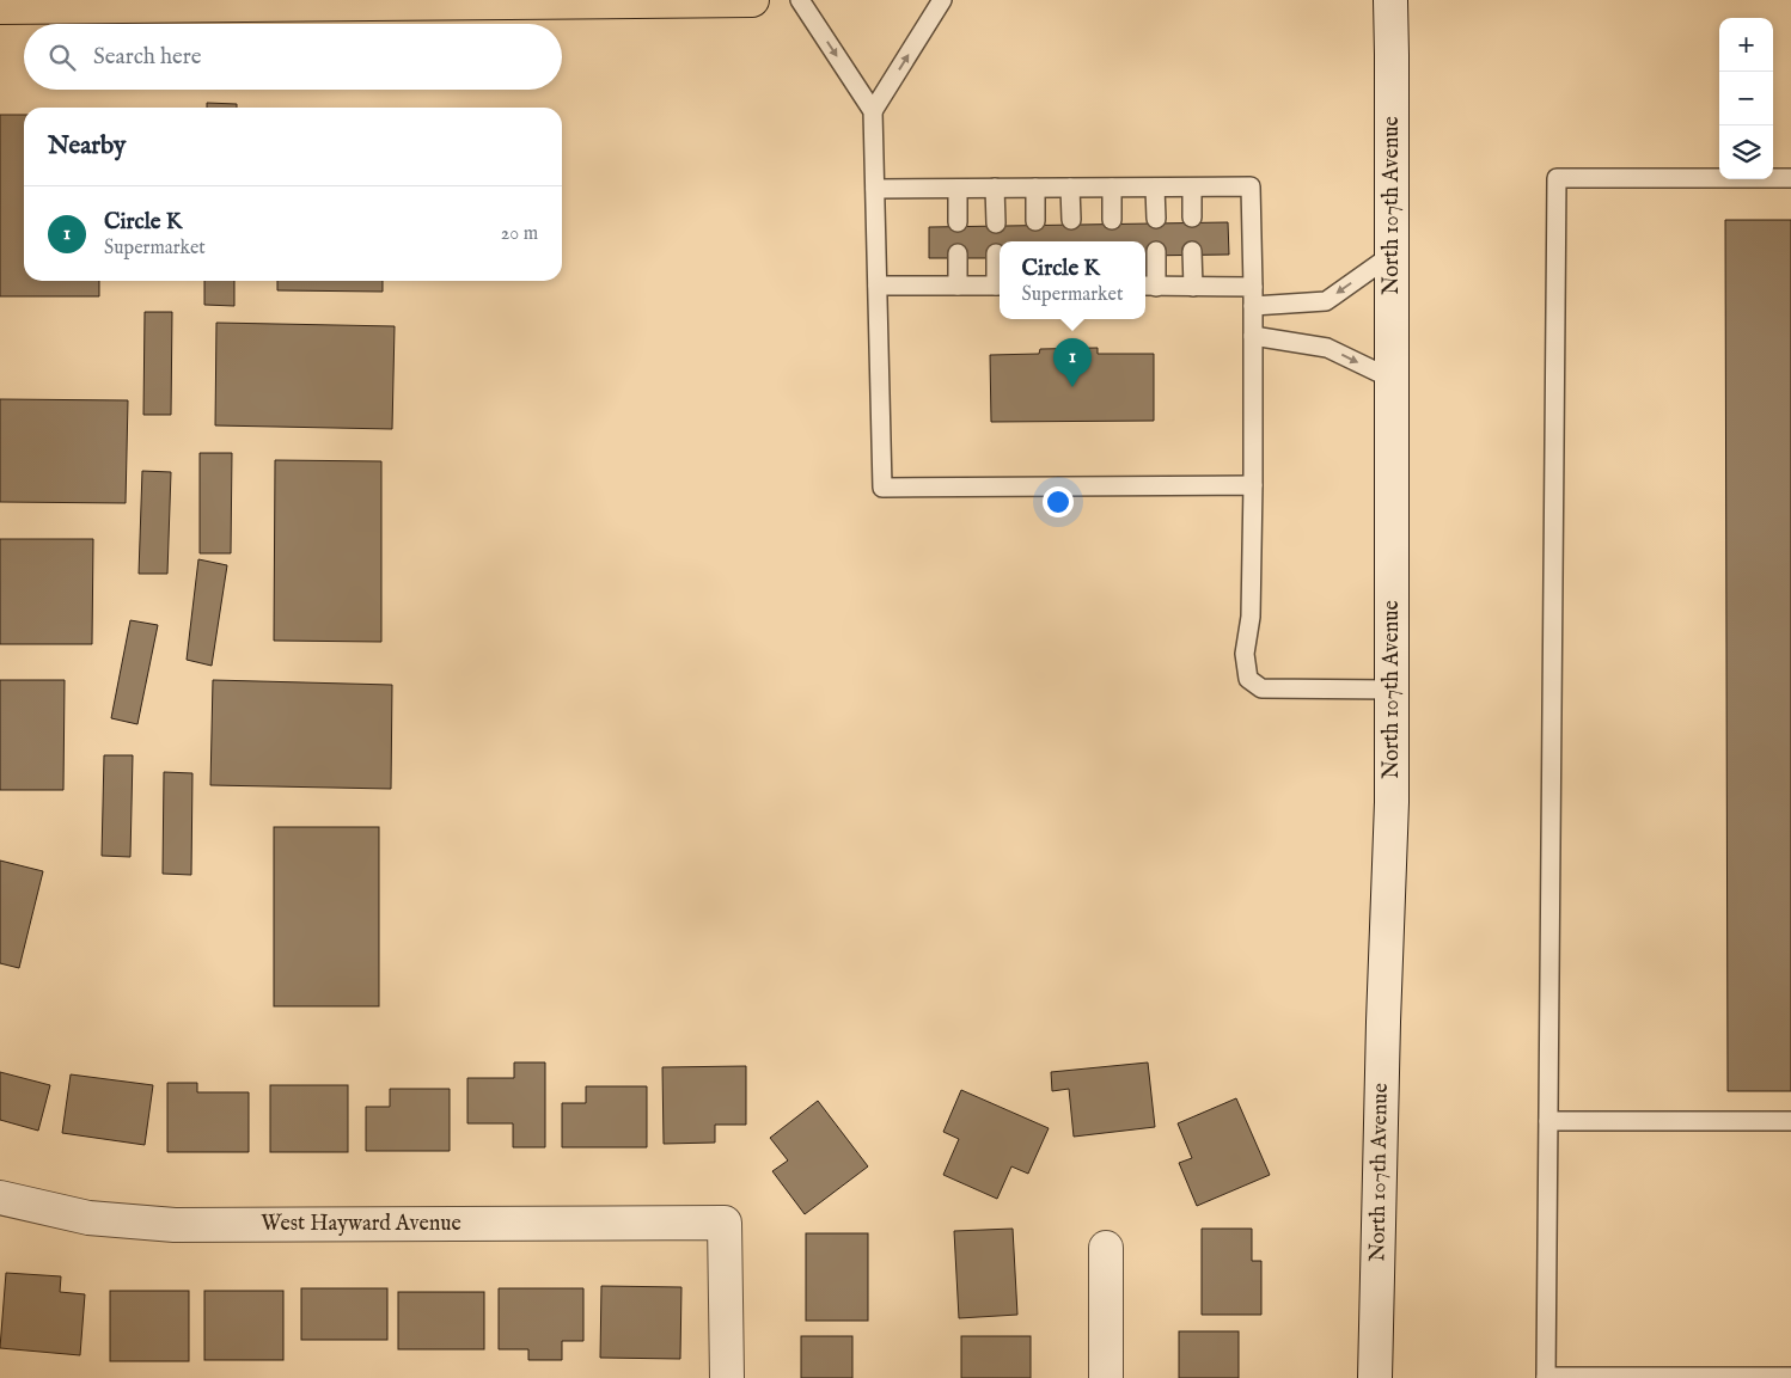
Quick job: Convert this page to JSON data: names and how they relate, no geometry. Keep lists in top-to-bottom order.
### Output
{
  "streets": {
    "street": ["North 107th Avenue", "West Hayward Avenue"]
  },
  "page": {
    "map_buttons": ["+", "−"],
    "search": "Search here",
    "heading": "Nearby",
    "list": [
      {
        "mark": "1",
        "name": "Circle K",
        "note": "Supermarket",
        "value": "20 m"
      }
    ],
    "popup": ["Circle K", "Supermarket"],
    "pins": "1"
  }
}
